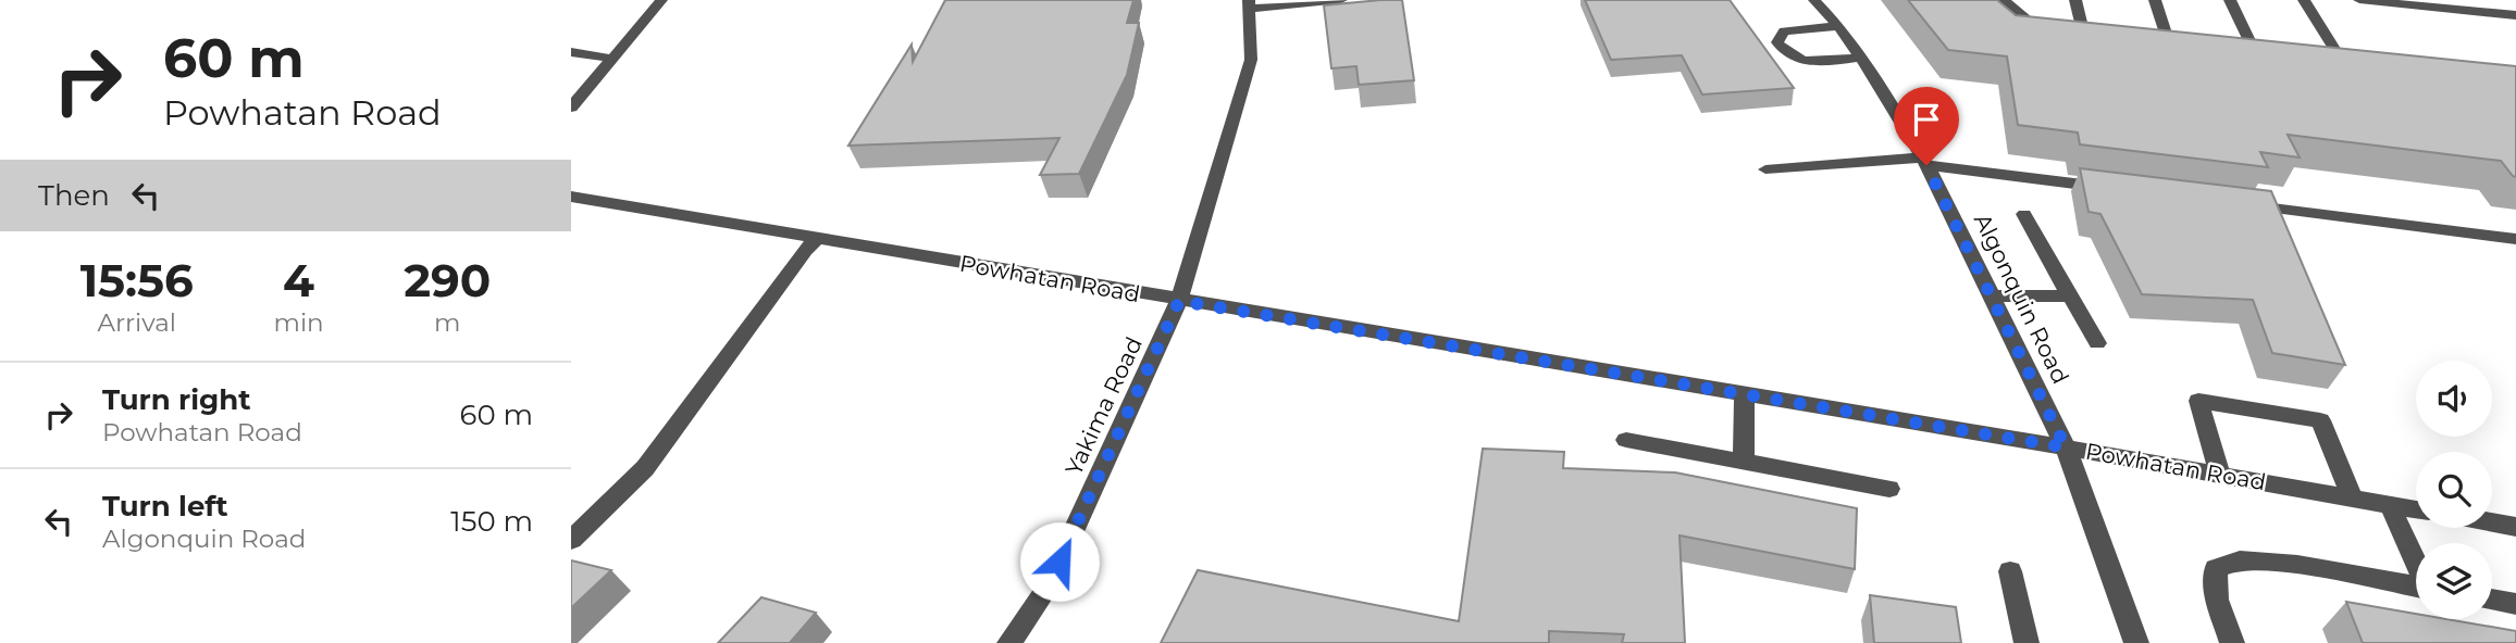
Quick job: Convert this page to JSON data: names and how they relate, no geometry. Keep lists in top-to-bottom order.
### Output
{
  "streets": {
    "street": ["Powhatan Road", "Algonquin Road", "Yakima Road"]
  },
  "crossings": [
    ["Powhatan Road", "Algonquin Road"],
    ["Powhatan Road", "Yakima Road"]
  ],
  "page": {
    "turn": ["60 m", "Powhatan Road"],
    "then": "Then",
    "eta": [
      "15:56",
      "Arrival",
      "4",
      "min",
      "290",
      "m"
    ],
    "list": [
      {
        "name": "Turn right",
        "note": "Powhatan Road",
        "value": "60 m"
      },
      {
        "name": "Turn left",
        "note": "Algonquin Road",
        "value": "150 m"
      }
    ]
  }
}
